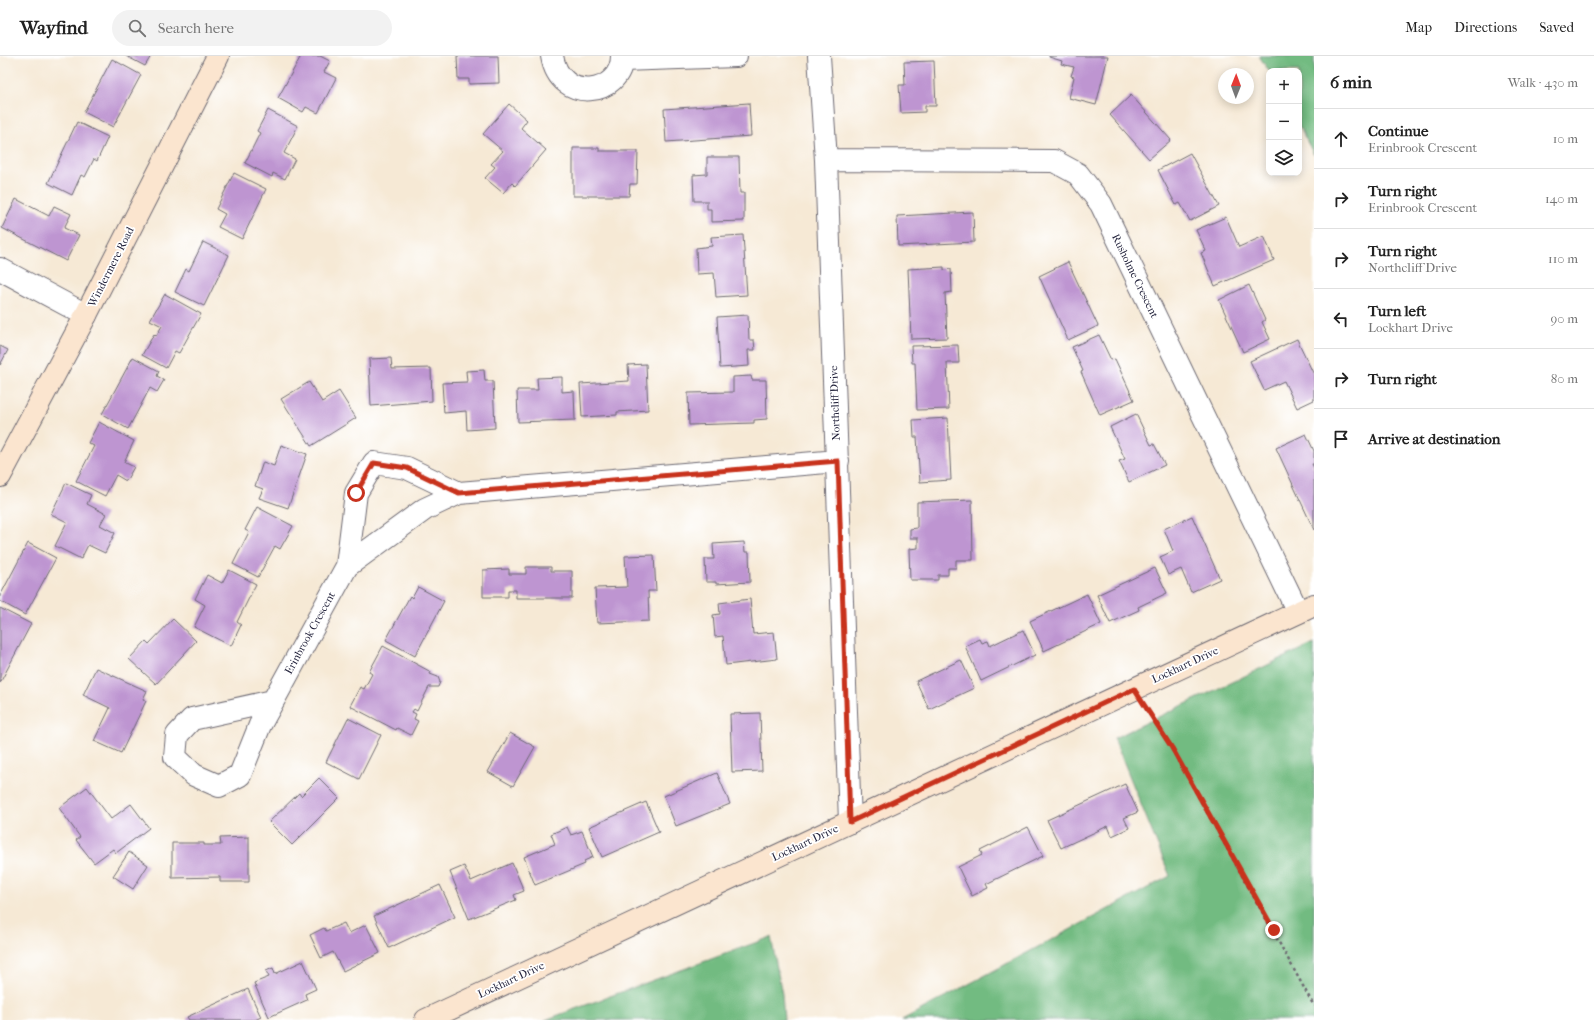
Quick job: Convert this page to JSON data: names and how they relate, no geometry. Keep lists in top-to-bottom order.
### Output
{
  "streets": {
    "street": [
      "Windermere Road",
      "Rusholme Crescent",
      "Northcliff Drive",
      "Erinbrook Crescent",
      "Lockhart Drive"
    ]
  },
  "crossings": [
    ["Rusholme Crescent", "Northcliff Drive"],
    ["Rusholme Crescent", "Lockhart Drive"],
    ["Northcliff Drive", "Erinbrook Crescent"],
    ["Northcliff Drive", "Lockhart Drive"]
  ],
  "north": "top",
  "page": {
    "header": "Wayfind",
    "search": "Search here",
    "nav": ["Map", "Directions", "Saved"],
    "heading": ["6 min", "Walk · 430 m"],
    "map_buttons": ["+", "−"],
    "list": [
      ["Continue", "Erinbrook Crescent", "10 m"],
      ["Turn right", "Erinbrook Crescent", "140 m"],
      ["Turn right", "Northcliff Drive", "110 m"],
      ["Turn left", "Lockhart Drive", "90 m"],
      ["Turn right", "80 m"],
      "Arrive at destination"
    ]
  }
}
